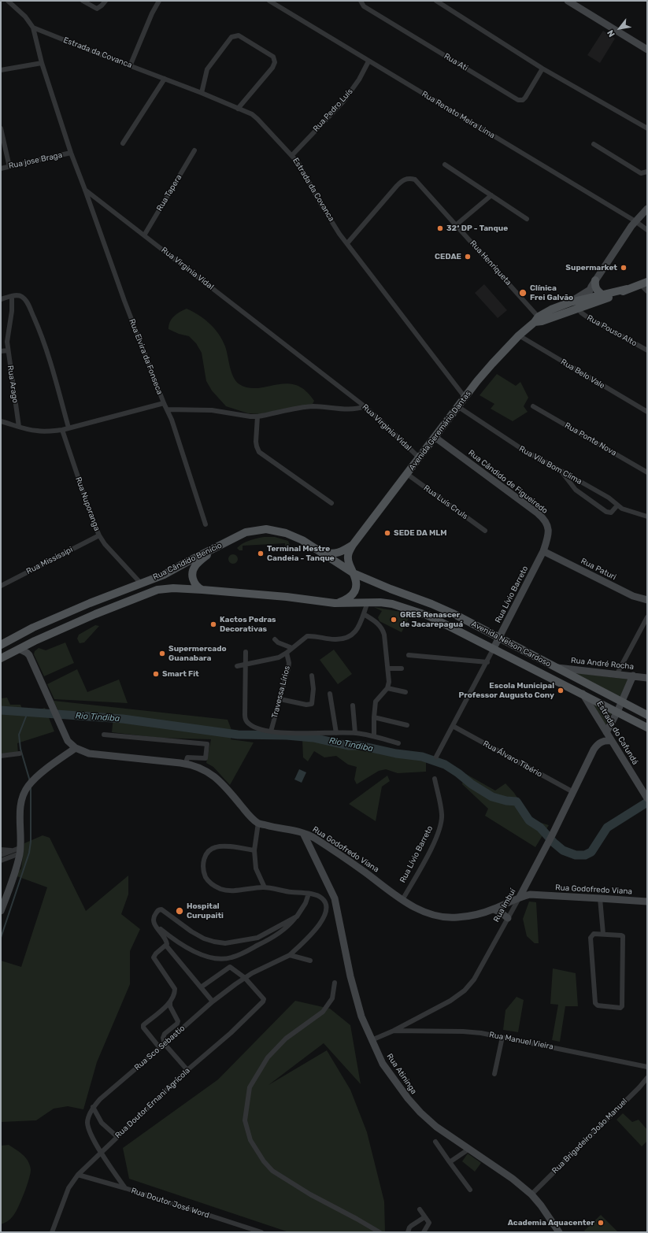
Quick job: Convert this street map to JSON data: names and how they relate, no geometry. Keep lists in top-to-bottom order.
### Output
{
  "streets": {
    "main road": ["Avenida Geremário Dantas", "Rua Cândido Benício", "Avenida Nelson Cardoso"],
    "street": [
      "Estrada da Covanca",
      "Rua Ati",
      "Rua Pedro Luís",
      "Rua Renato Meira Lima",
      "Rua jose Braga",
      "Rua Tapera",
      "Rua Henriqueta",
      "Rua Virginia Vidal",
      "Rua Pouso Alto",
      "Rua Elvira da Fonseca",
      "Rua Belo Vale",
      "Rua Arago",
      "Rua Ponte Nova",
      "Rua Vila Bom Clima",
      "Rua Cândido de Figueiredo",
      "Rua Luís Cruls",
      "Rua Nuporanga",
      "Rua Mississipi",
      "Rua Paturi",
      "Rua Lívio Barreto",
      "Rua André Rocha",
      "Travessa Lírios",
      "Estrada do Cafundá",
      "Rua Álvaro Tibério",
      "Rua Godofredo Viana",
      "Rua Imbuí",
      "Rua Manuel Vieira",
      "Rua Sco Sebastio",
      "Rua Atininga",
      "Rua Doutor Ernani Agrícola",
      "Rua Brigadeiro João Manuel",
      "Rua Doutor José Word"
    ]
  },
  "crossings": [
    ["Estrada da Covanca", "Rua Pedro Luís"],
    ["Estrada da Covanca", "Rua Henriqueta"],
    ["Estrada da Covanca", "Avenida Geremário Dantas"],
    ["Rua Pedro Luís", "Rua Renato Meira Lima"],
    ["Rua Tapera", "Rua Virginia Vidal"],
    ["Rua Henriqueta", "Avenida Geremário Dantas"],
    ["Rua Virginia Vidal", "Rua Elvira da Fonseca"],
    ["Rua Virginia Vidal", "Avenida Geremário Dantas"],
    ["Rua Pouso Alto", "Avenida Geremário Dantas"],
    ["Rua Belo Vale", "Avenida Geremário Dantas"],
    ["Avenida Geremário Dantas", "Rua Vila Bom Clima"],
    ["Avenida Geremário Dantas", "Rua Cândido de Figueiredo"],
    ["Avenida Geremário Dantas", "Rua Luís Cruls"],
    ["Avenida Geremário Dantas", "Rua Cândido Benício"],
    ["Avenida Geremário Dantas", "Avenida Nelson Cardoso"],
    ["Rua Cândido de Figueiredo", "Rua Paturi"],
    ["Rua Cândido de Figueiredo", "Rua Lívio Barreto"],
    ["Rua Nuporanga", "Rua Mississipi"],
    ["Rua Nuporanga", "Rua Cândido Benício"],
    ["Rua Cândido Benício", "Avenida Nelson Cardoso"],
    ["Rua Paturi", "Rua Lívio Barreto"],
    ["Rua Lívio Barreto", "Avenida Nelson Cardoso"],
    ["Rua Lívio Barreto", "Rua Álvaro Tibério"],
    ["Rua Lívio Barreto", "Rua Godofredo Viana"],
    ["Avenida Nelson Cardoso", "Rua André Rocha"],
    ["Avenida Nelson Cardoso", "Estrada do Cafundá"],
    ["Estrada do Cafundá", "Rua Imbuí"],
    ["Rua Álvaro Tibério", "Rua Imbuí"],
    ["Rua Godofredo Viana", "Rua Imbuí"],
    ["Rua Godofredo Viana", "Rua Atininga"],
    ["Rua Imbuí", "Rua Manuel Vieira"],
    ["Rua Imbuí", "Rua Atininga"],
    ["Rua Sco Sebastio", "Rua Doutor Ernani Agrícola"],
    ["Rua Sco Sebastio", "Rua Doutor José Word"],
    ["Rua Atininga", "Rua Brigadeiro João Manuel"],
    ["Rua Doutor Ernani Agrícola", "Rua Doutor José Word"]
  ],
  "water": ["Rio Tindiba"],
  "places": [
    "32ª DP - Tanque",
    "CEDAE",
    "Supermarket",
    "Clínica Frei Galvão",
    "SEDE DA MLM",
    "Terminal Mestre Candeia - Tanque",
    "GRES Renascer de Jacarepaguá",
    "Kactos Pedras Decorativas",
    "Supermercado Guanabara",
    "Smart Fit",
    "Escola Municipal Professor Augusto Cony",
    "Hospital Curupaiti",
    "Academia Aquacenter"
  ],
  "north": "bottom left"
}
